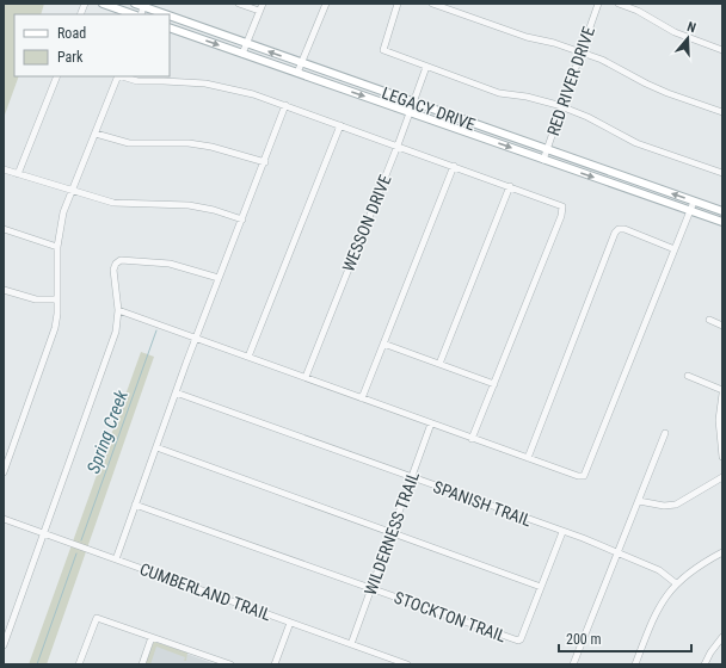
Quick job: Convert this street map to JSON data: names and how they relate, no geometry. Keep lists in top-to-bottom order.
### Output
{
  "streets": {
    "main road": ["LEGACY DRIVE"],
    "street": [
      "RED RIVER DRIVE",
      "WESSON DRIVE",
      "SPANISH TRAIL",
      "WILDERNESS TRAIL",
      "CUMBERLAND TRAIL",
      "STOCKTON TRAIL"
    ]
  },
  "crossings": [
    ["RED RIVER DRIVE", "LEGACY DRIVE"],
    ["LEGACY DRIVE", "WESSON DRIVE"],
    ["SPANISH TRAIL", "WILDERNESS TRAIL"],
    ["SPANISH TRAIL", "STOCKTON TRAIL"],
    ["WILDERNESS TRAIL", "CUMBERLAND TRAIL"],
    ["WILDERNESS TRAIL", "STOCKTON TRAIL"]
  ],
  "water": ["Spring Creek"],
  "legend": ["Road", "Park"],
  "scale_bar": "200 m",
  "north": "top"
}
